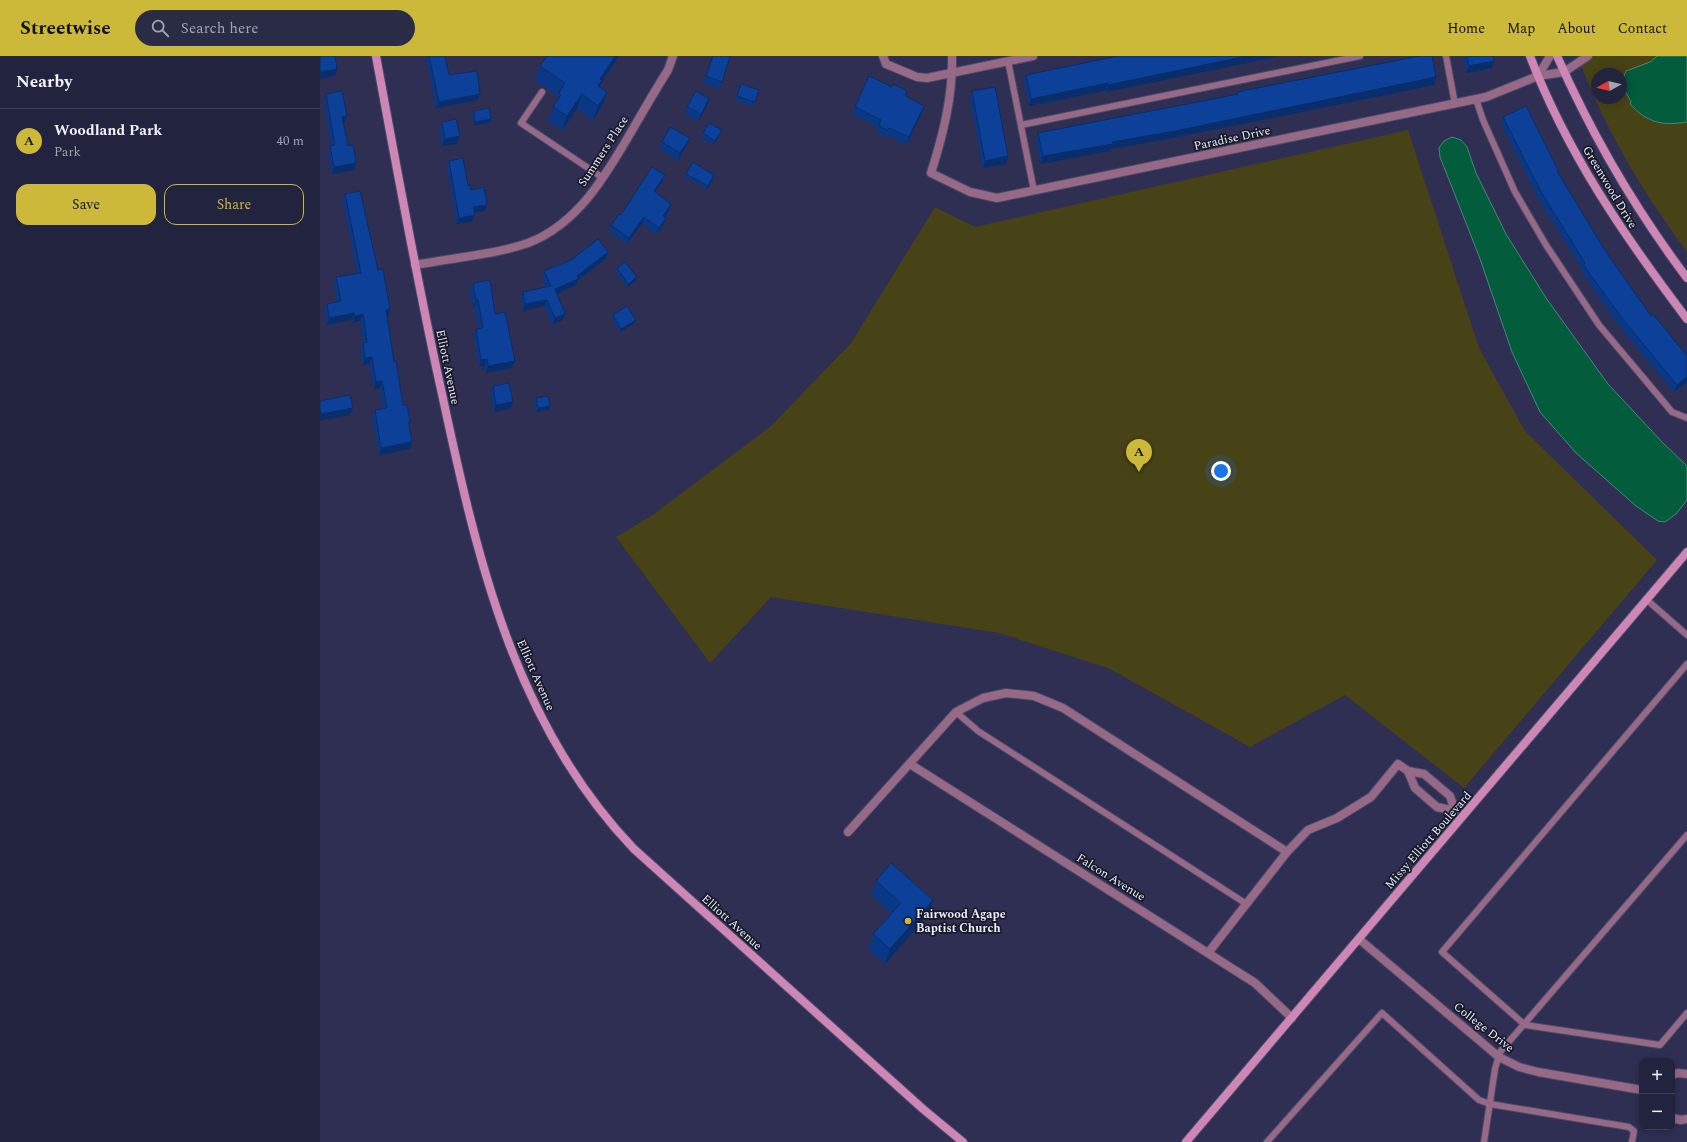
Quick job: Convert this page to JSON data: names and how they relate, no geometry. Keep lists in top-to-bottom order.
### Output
{
  "streets": {
    "street": [
      "Paradise Drive",
      "Summers Place",
      "Greenwood Drive",
      "Elliott Avenue",
      "Missy Elliott Boulevard",
      "Falcon Avenue",
      "College Drive"
    ]
  },
  "crossings": [
    ["Paradise Drive", "Greenwood Drive"],
    ["Summers Place", "Elliott Avenue"],
    ["Missy Elliott Boulevard", "Falcon Avenue"],
    ["Missy Elliott Boulevard", "College Drive"]
  ],
  "places": ["Fairwood Agape Baptist Church"],
  "north": "left",
  "page": {
    "header": "Streetwise",
    "search": "Search here",
    "nav": [
      "Home",
      "Map",
      "About",
      "Contact"
    ],
    "heading": "Nearby",
    "list": [
      {
        "mark": "A",
        "name": "Woodland Park",
        "note": "Park",
        "value": "40 m"
      }
    ],
    "buttons": ["Save", "Share"],
    "pins": "A",
    "map_buttons": ["+", "−"]
  }
}
